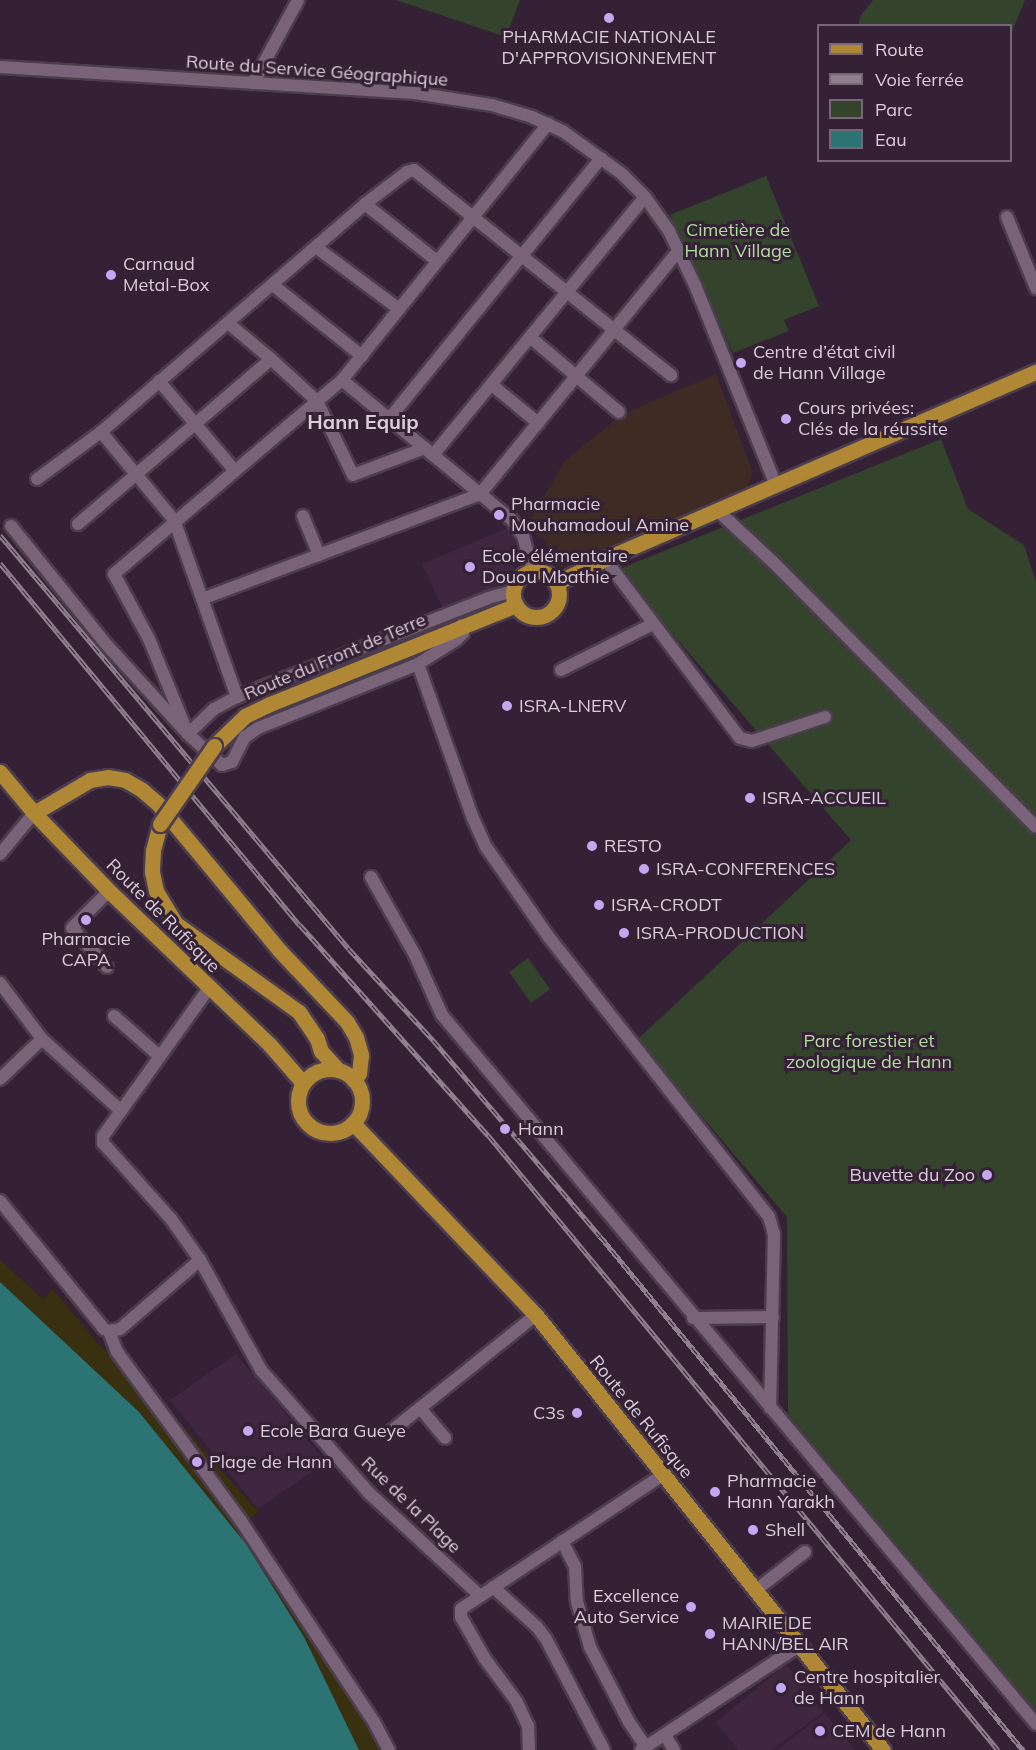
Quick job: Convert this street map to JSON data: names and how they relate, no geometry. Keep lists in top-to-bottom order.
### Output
{
  "streets": {
    "main road": ["Route du Front de Terre", "Route de Rufisque"],
    "street": ["Route du Service Géographique", "Rue de la Plage"]
  },
  "crossings": [
    ["Route du Front de Terre", "Route de Rufisque"]
  ],
  "districts": ["Hann Equip"],
  "parks": ["Cimetière de Hann Village", "Parc forestier et zoologique de Hann"],
  "places": [
    "PHARMACIE NATIONALE D'APPROVISIONNEMENT",
    "Carnaud Metal-Box",
    "Centre d’état civil de Hann Village",
    "Cours privées: Clés de la réussite",
    "Pharmacie Mouhamadoul Amine",
    "Ecole élémentaire Douou Mbathie",
    "ISRA-LNERV",
    "ISRA-ACCUEIL",
    "RESTO",
    "ISRA-CONFERENCES",
    "ISRA-CRODT",
    "Pharmacie CAPA",
    "ISRA-PRODUCTION",
    "Hann",
    "Buvette du Zoo",
    "C3s",
    "Ecole Bara Gueye",
    "Plage de Hann",
    "Pharmacie Hann Yarakh",
    "Shell",
    "Excellence Auto Service",
    "MAIRIE DE HANN/BEL AIR",
    "Centre hospitalier de Hann",
    "CEM de Hann"
  ],
  "legend": [
    "Route",
    "Voie ferrée",
    "Parc",
    "Eau"
  ]
}
